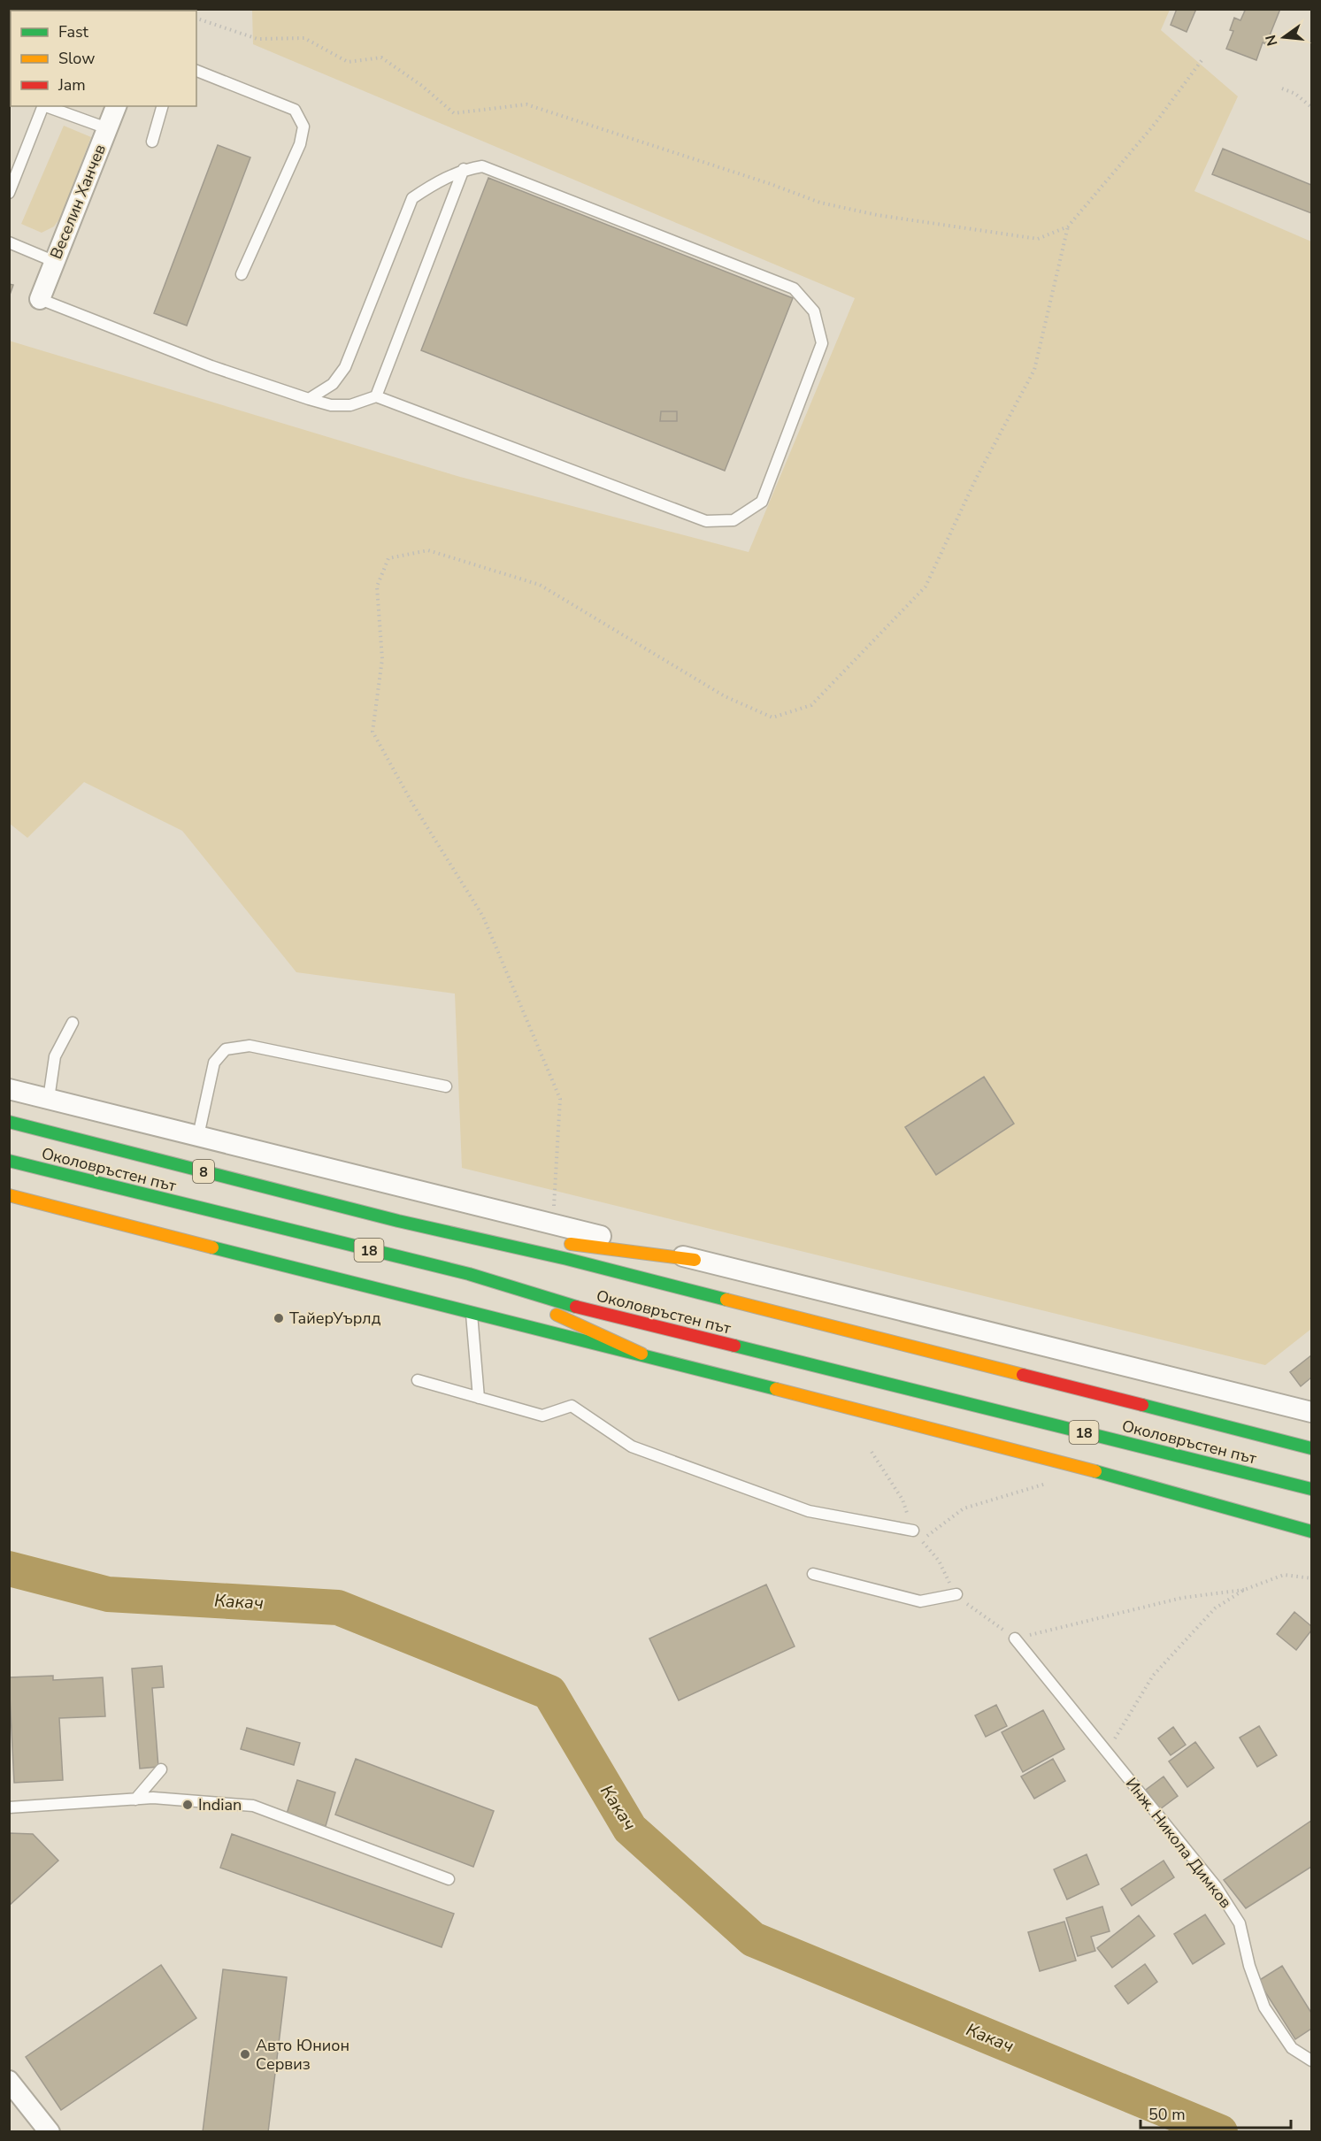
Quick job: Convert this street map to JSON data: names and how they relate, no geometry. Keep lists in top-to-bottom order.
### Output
{
  "streets": {
    "main road": ["Околовръстен път", "8", "18"],
    "street": ["Веселин Ханчев"],
    "lane": ["Инж. Никола Димков"]
  },
  "crossings": [
    ["Околовръстен път", "8"]
  ],
  "water": ["Какач"],
  "places": ["ТайерУърлд", "Indian", "Авто Юнион Сервиз"],
  "legend": ["Fast", "Slow", "Jam"],
  "scale_bar": "50 m",
  "north": "left"
}
